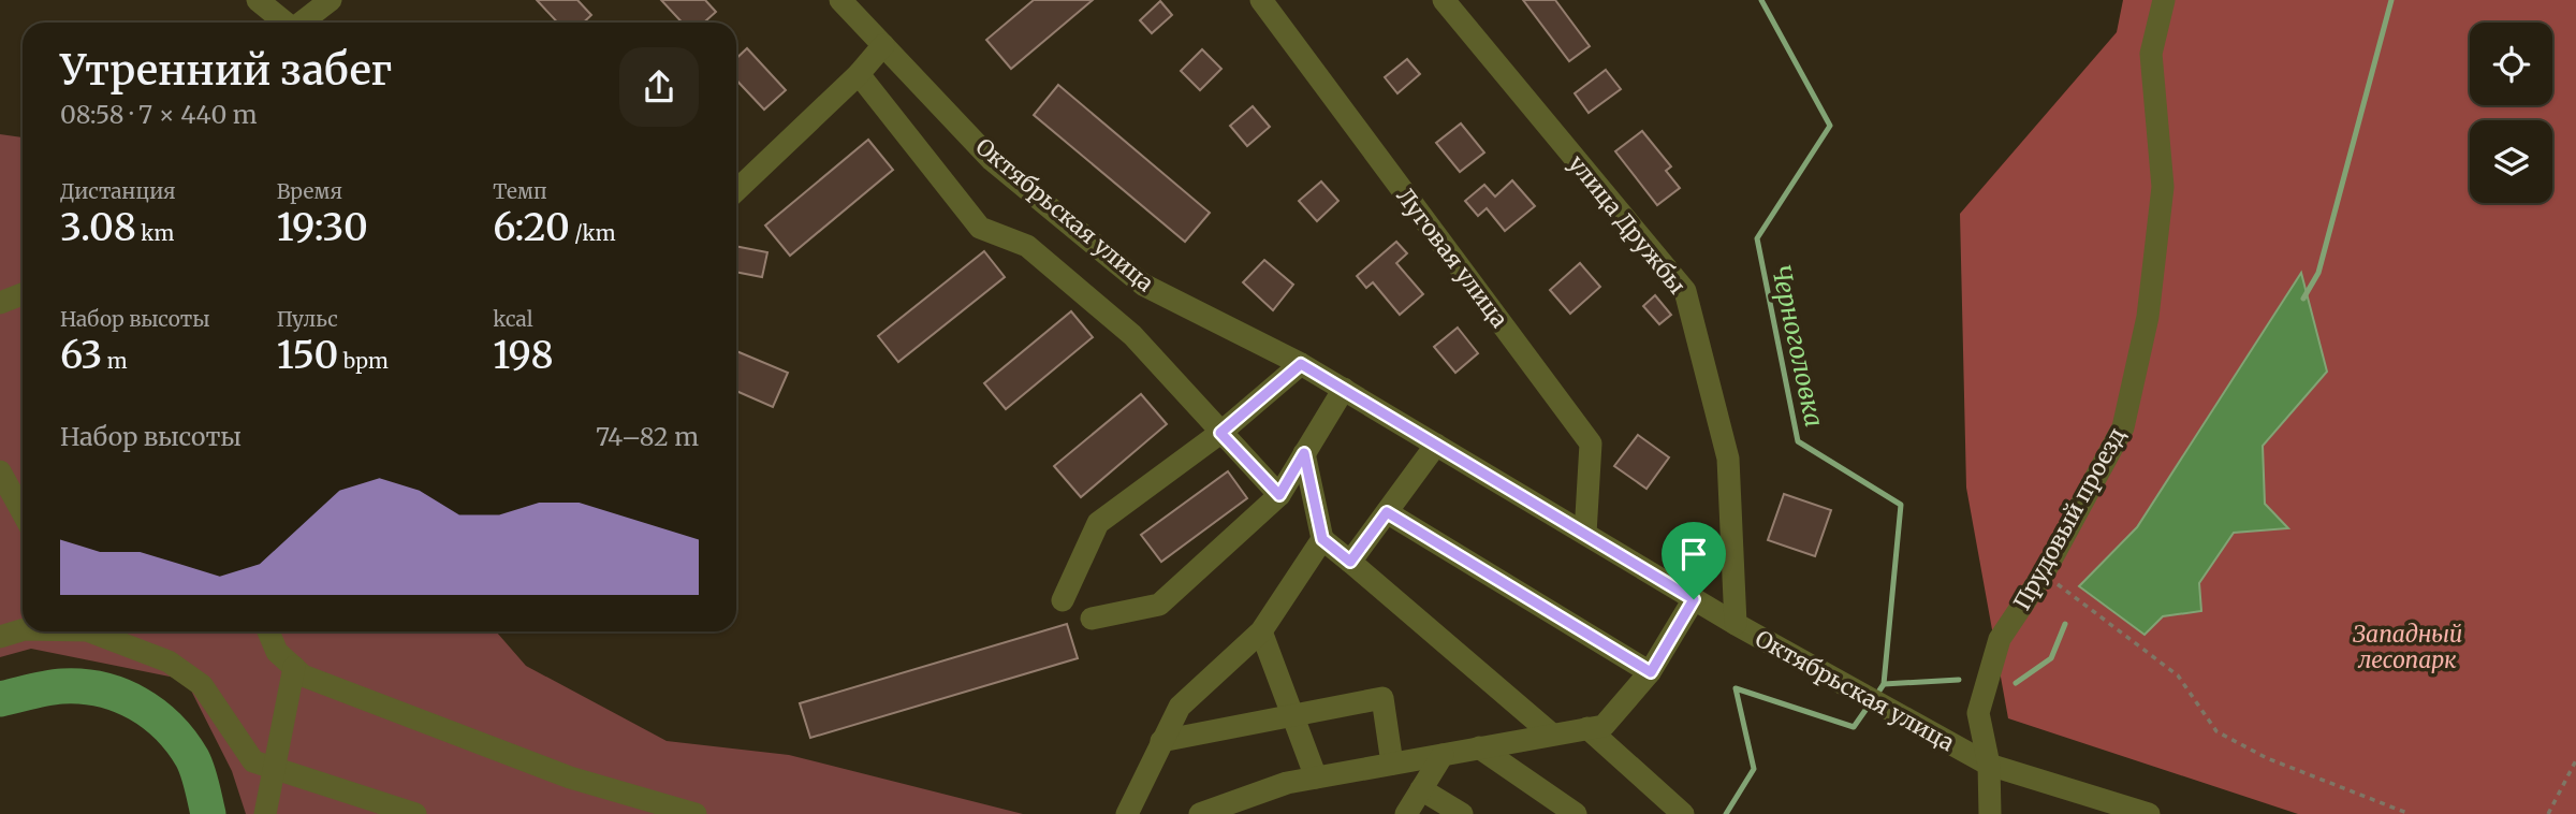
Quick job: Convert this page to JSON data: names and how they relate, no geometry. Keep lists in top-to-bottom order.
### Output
{
  "streets": {
    "street": [
      "Октябрьская улица",
      "улица Дружбы",
      "Луговая улица",
      "Прудовый проезд"
    ]
  },
  "crossings": [
    ["Октябрьская улица", "улица Дружбы"],
    ["Октябрьская улица", "Луговая улица"],
    ["Октябрьская улица", "Прудовый проезд"]
  ],
  "water": ["Черноголовка"],
  "parks": ["Западный лесопарк"],
  "page": {
    "heading": ["Утренний забег", "08:58 · 7 × 440 m"],
    "stats": [
      ["Дистанция", "3.08 km"],
      ["Время", "19:30"],
      ["Темп", "6:20 /km"],
      ["Набор высоты", "63 m"],
      ["Пульс", "150 bpm"],
      ["kcal", "198"]
    ],
    "chart": ["Набор высоты", "74–82 m"]
  }
}
